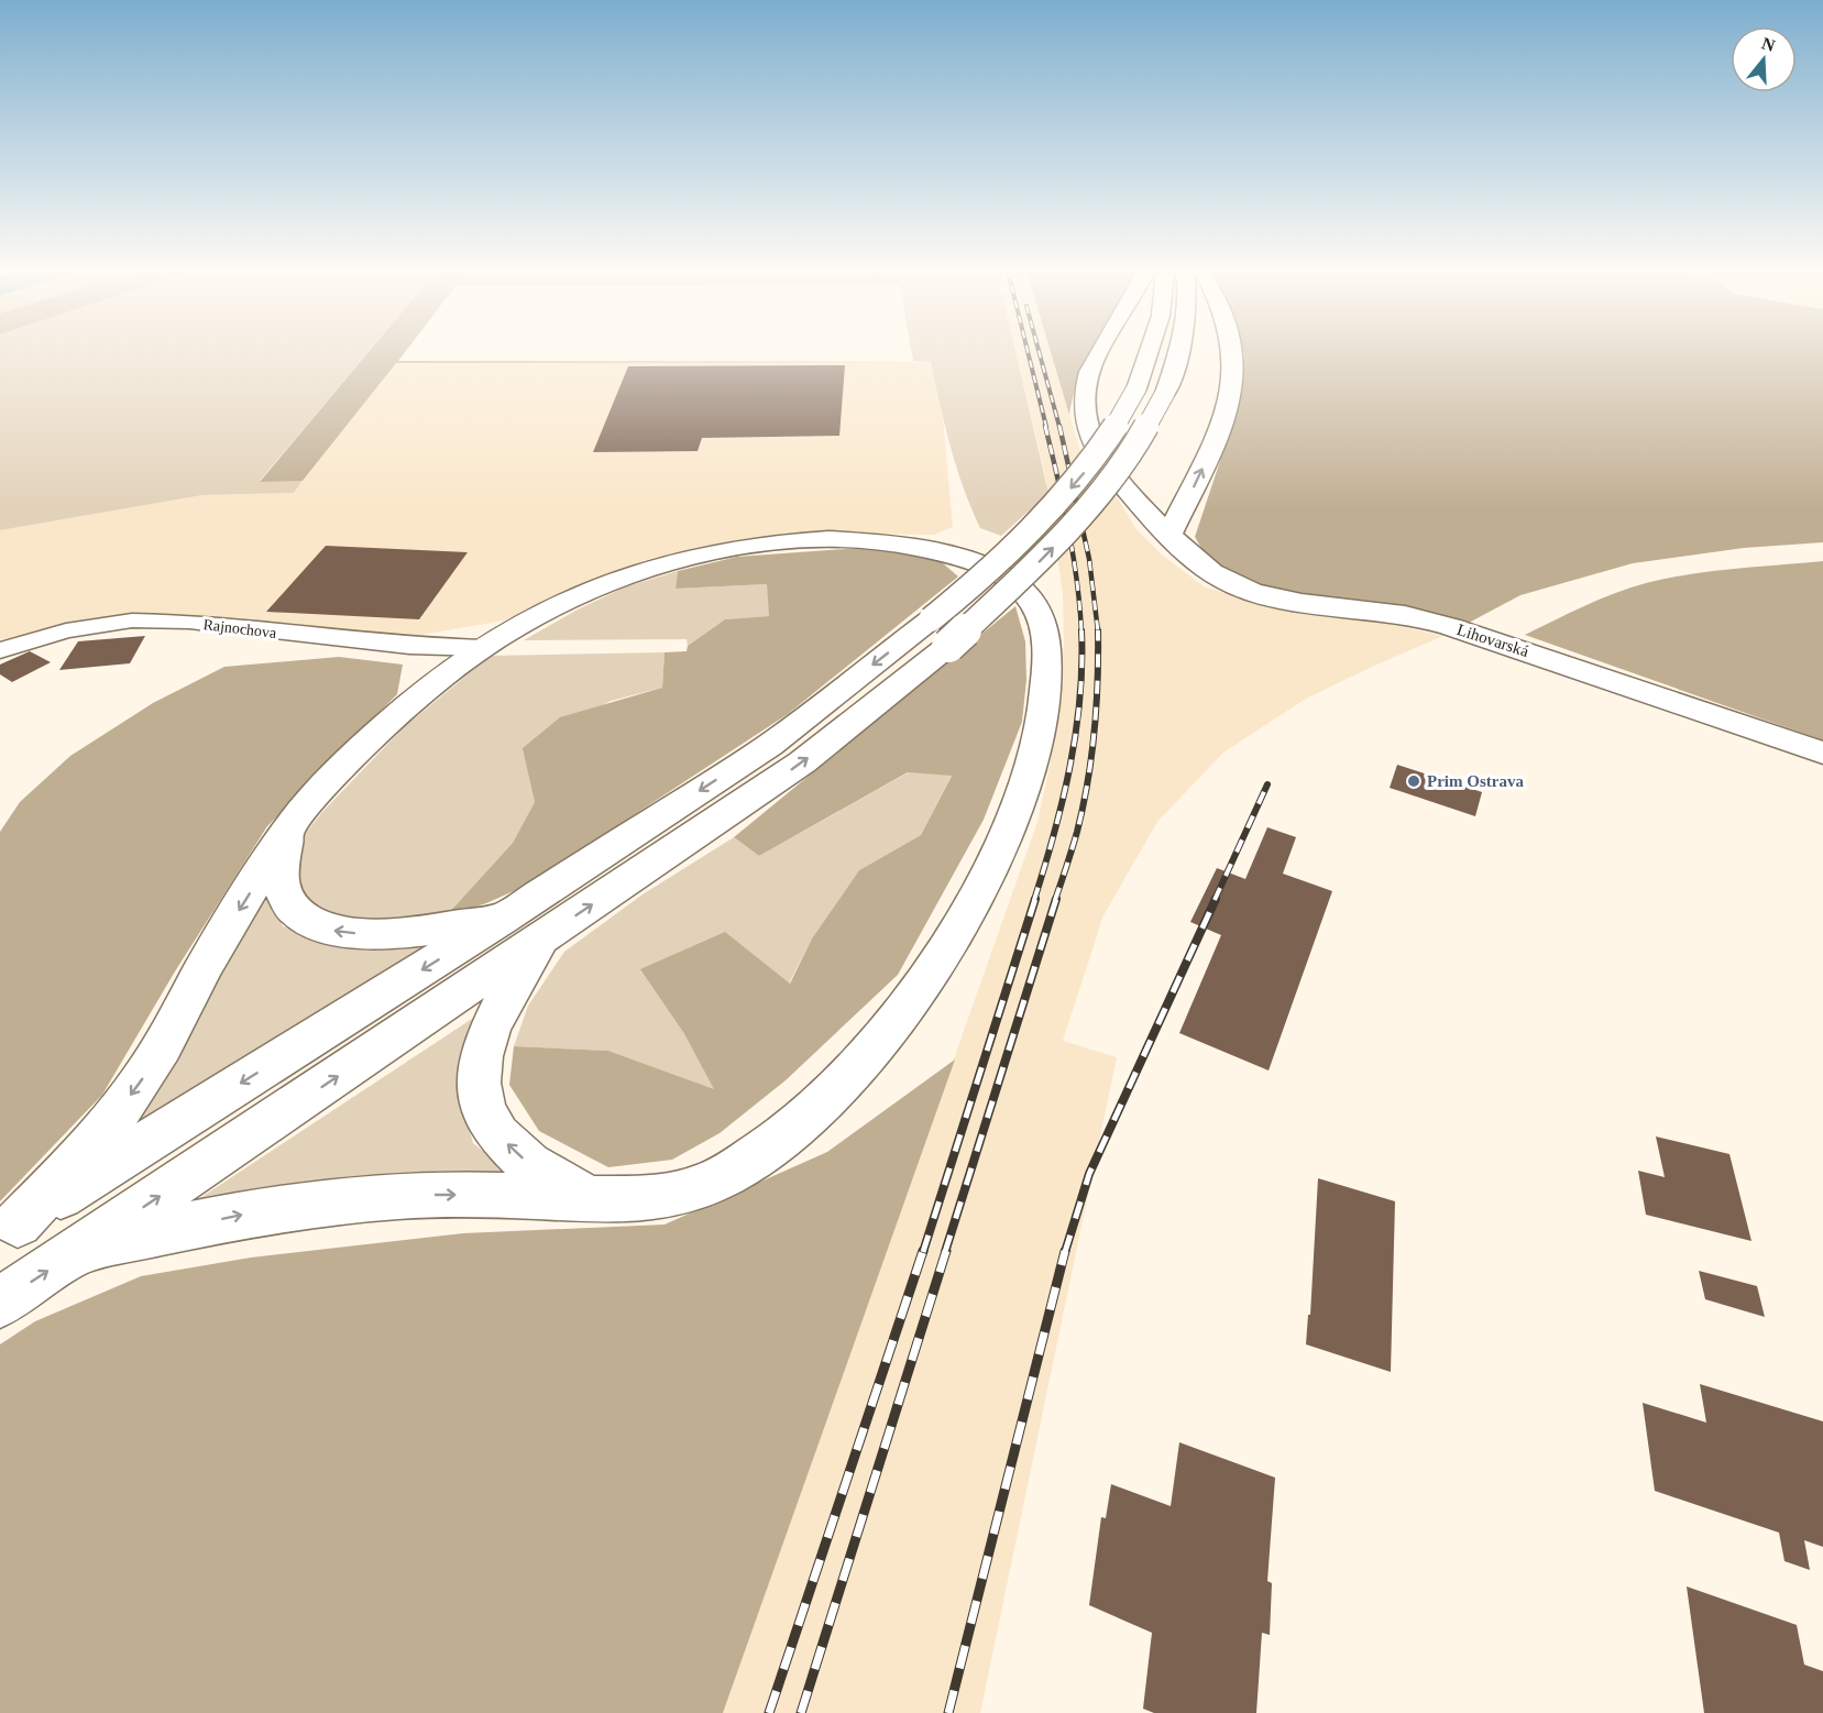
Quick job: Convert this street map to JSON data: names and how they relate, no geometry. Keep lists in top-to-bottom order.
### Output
{
  "streets": {
    "main road": ["Lihovarská"],
    "street": ["Rajnochova"]
  },
  "places": ["Prim Ostrava"],
  "north": "top"
}
